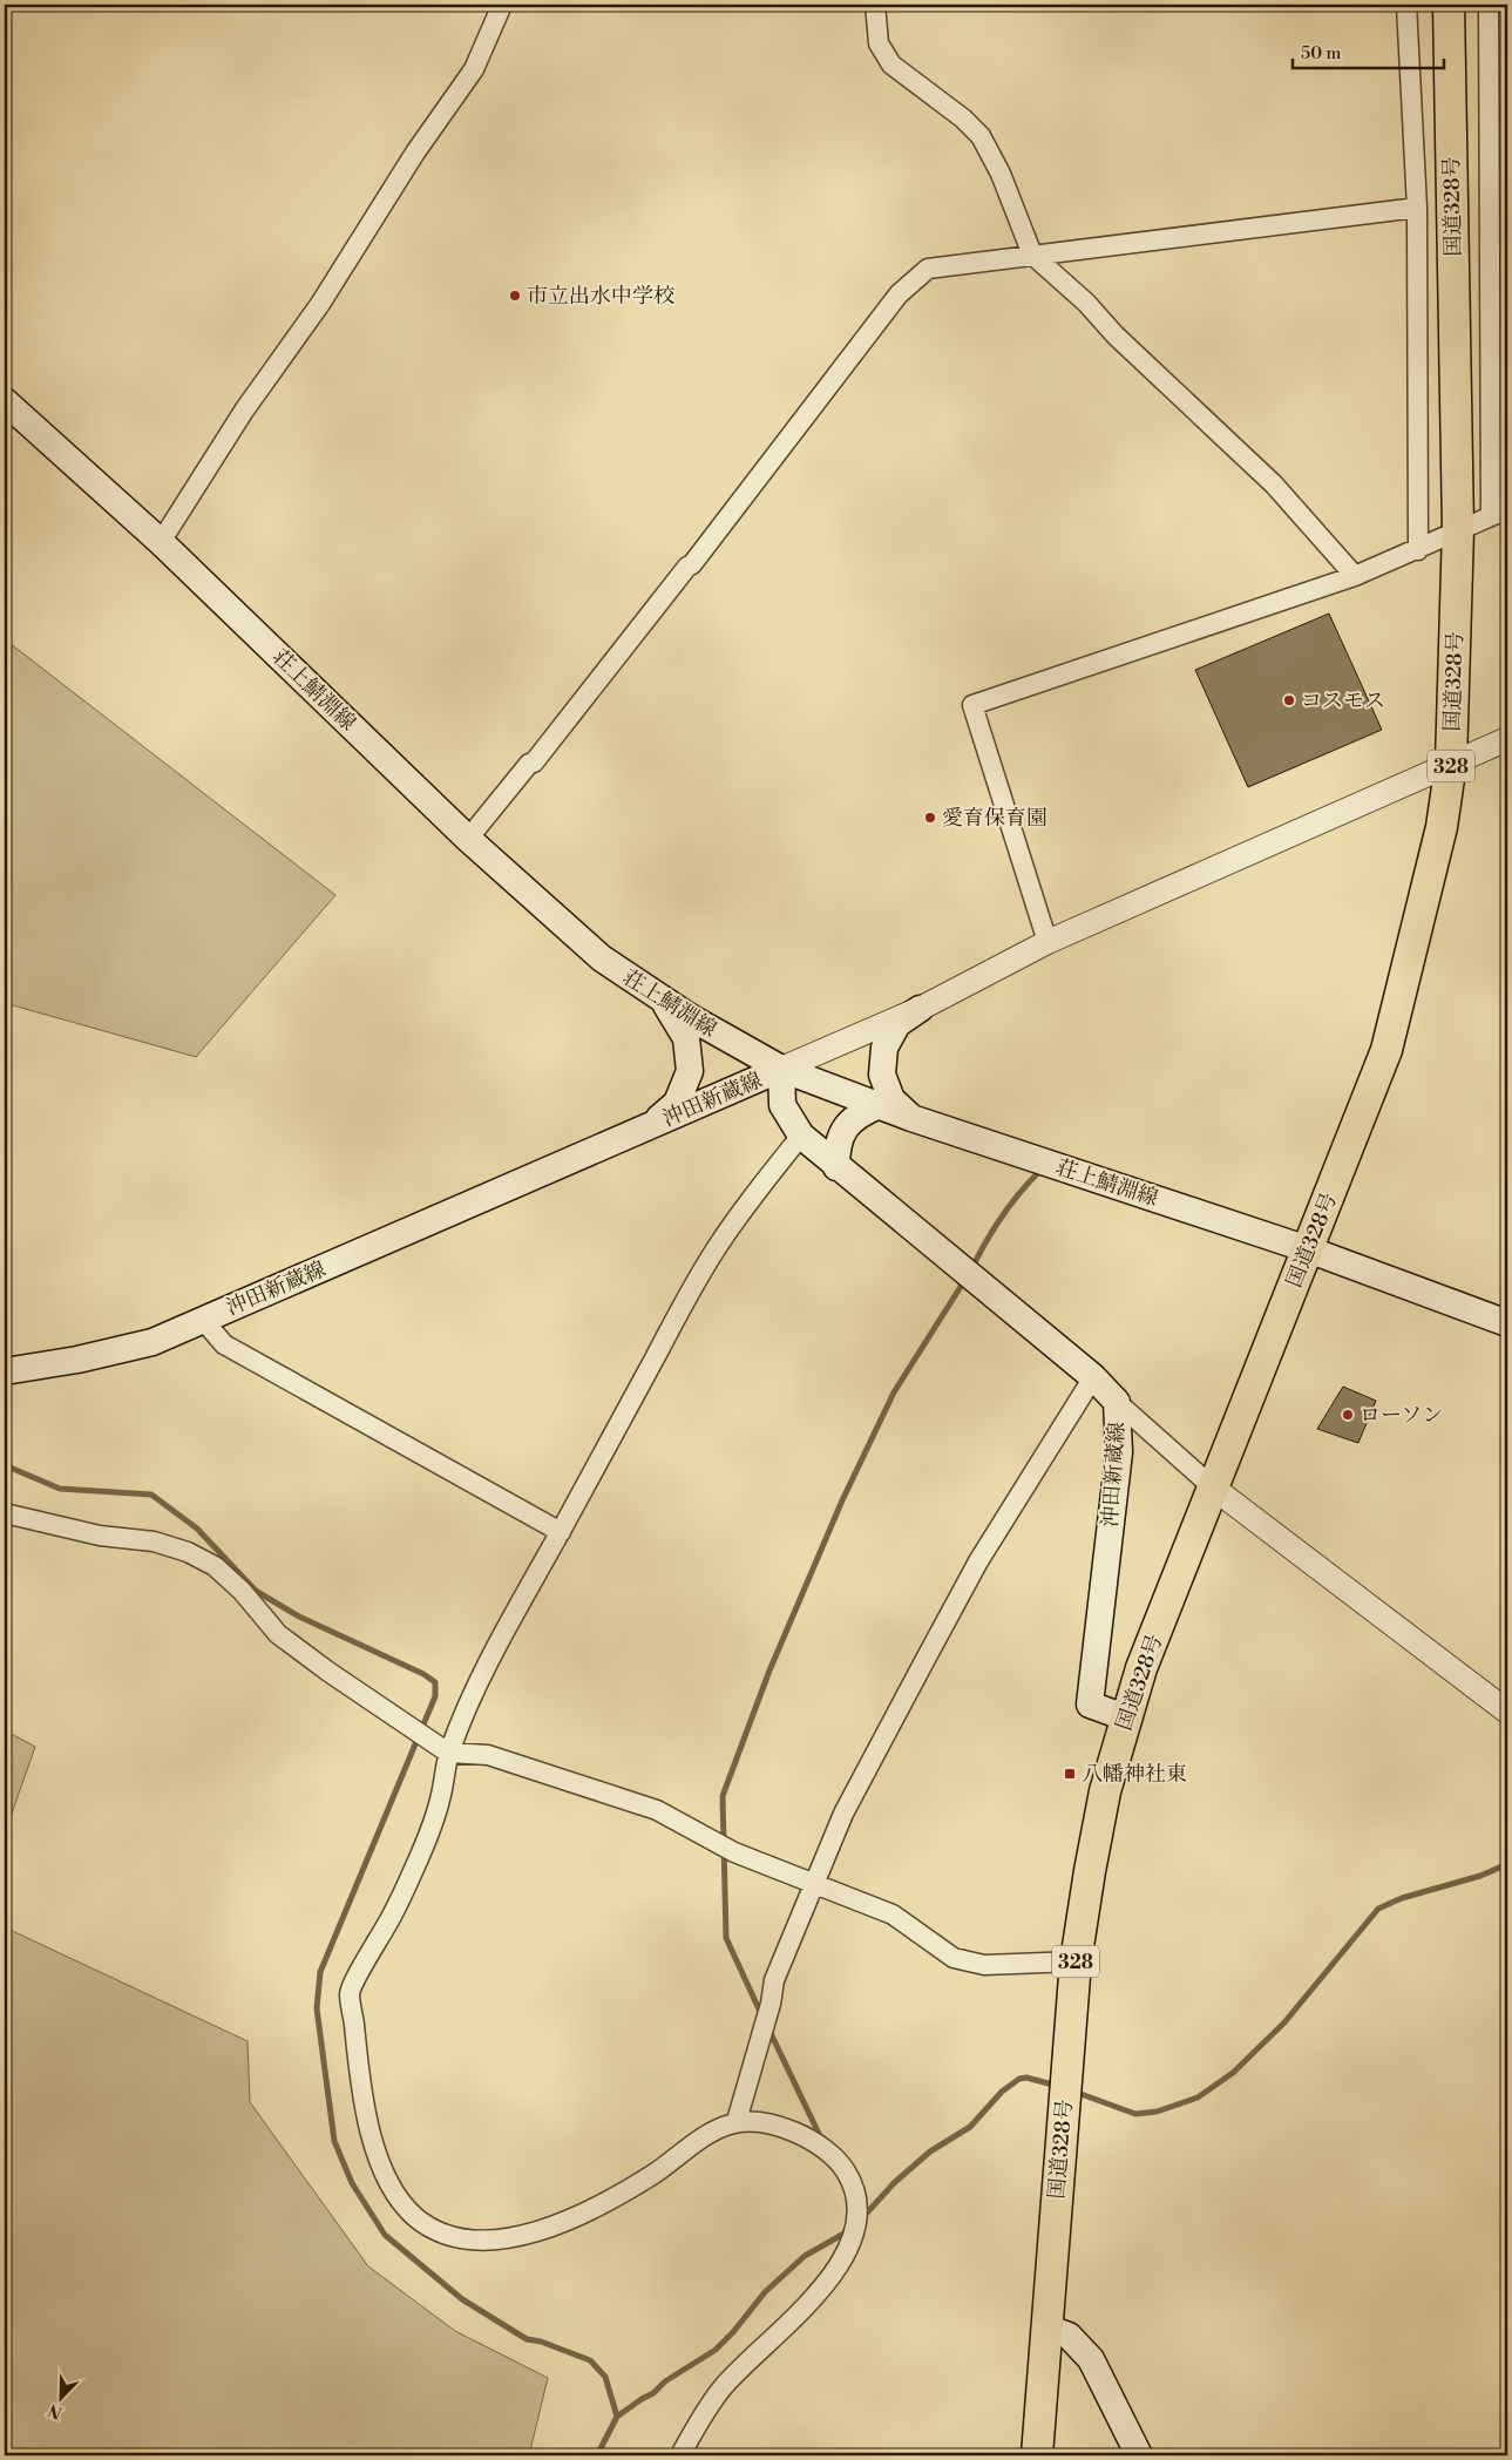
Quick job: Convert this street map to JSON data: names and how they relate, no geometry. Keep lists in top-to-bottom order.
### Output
{
  "streets": {
    "highway": ["国道328号", "328"],
    "main road": ["荘上鯖淵線", "沖田新蔵線"]
  },
  "crossings": [
    ["国道328号", "荘上鯖淵線"],
    ["国道328号", "沖田新蔵線"],
    ["荘上鯖淵線", "沖田新蔵線"]
  ],
  "places": {
    "other": [
      "市立出水中学校",
      "コスモス",
      "愛育保育園",
      "ローソン"
    ],
    "transit": ["八幡神社東"]
  },
  "scale_bar": "50 m",
  "north": "bottom left"
}
